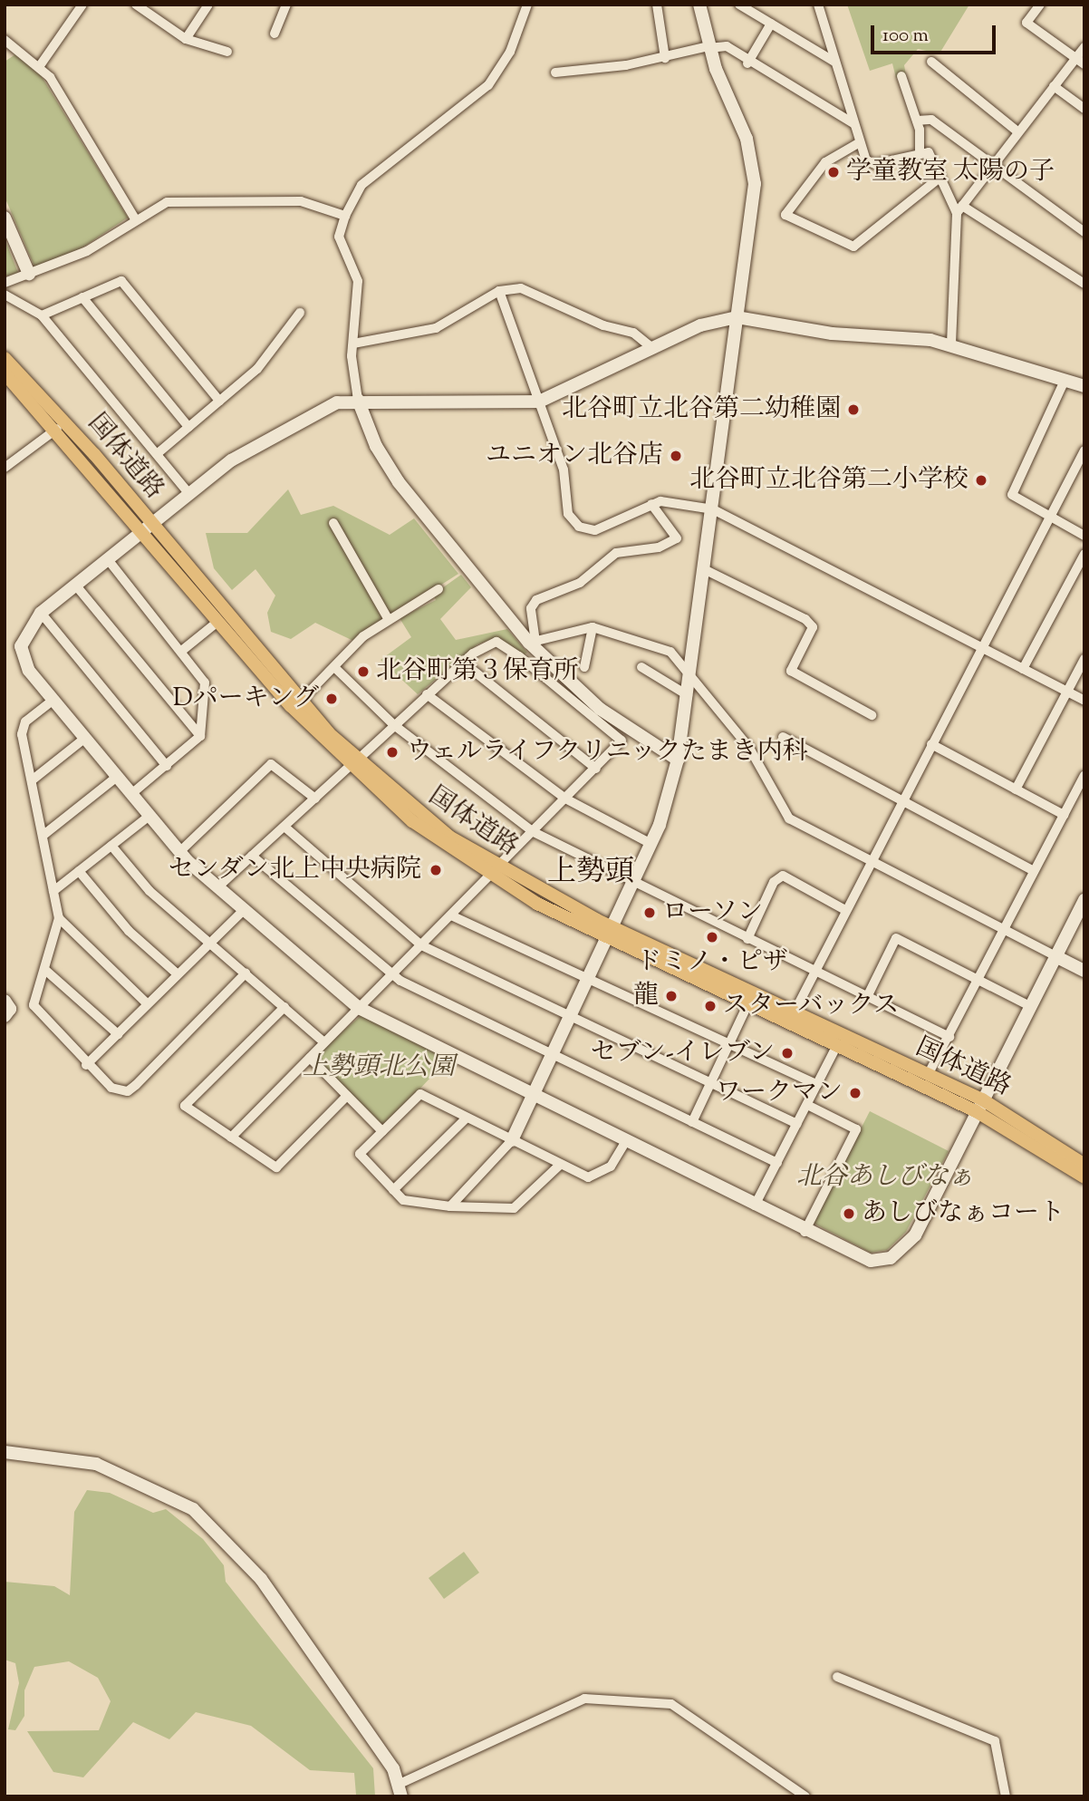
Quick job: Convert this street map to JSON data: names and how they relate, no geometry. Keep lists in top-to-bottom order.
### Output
{
  "streets": {
    "main road": ["国体道路"]
  },
  "districts": ["上勢頭"],
  "parks": ["上勢頭北公園", "北谷あしびなぁ"],
  "places": [
    "学童教室 太陽の子",
    "北谷町立北谷第二幼稚園",
    "ユニオン北谷店",
    "北谷町立北谷第二小学校",
    "北谷町第３保育所",
    "Dパーキング",
    "ウェルライフクリニックたまき内科",
    "センダン北上中央病院",
    "ローソン",
    "ドミノ・ピザ",
    "龍",
    "スターバックス",
    "セブン-イレブン",
    "ワークマン",
    "あしびなぁコート"
  ],
  "scale_bar": "100 m"
}
